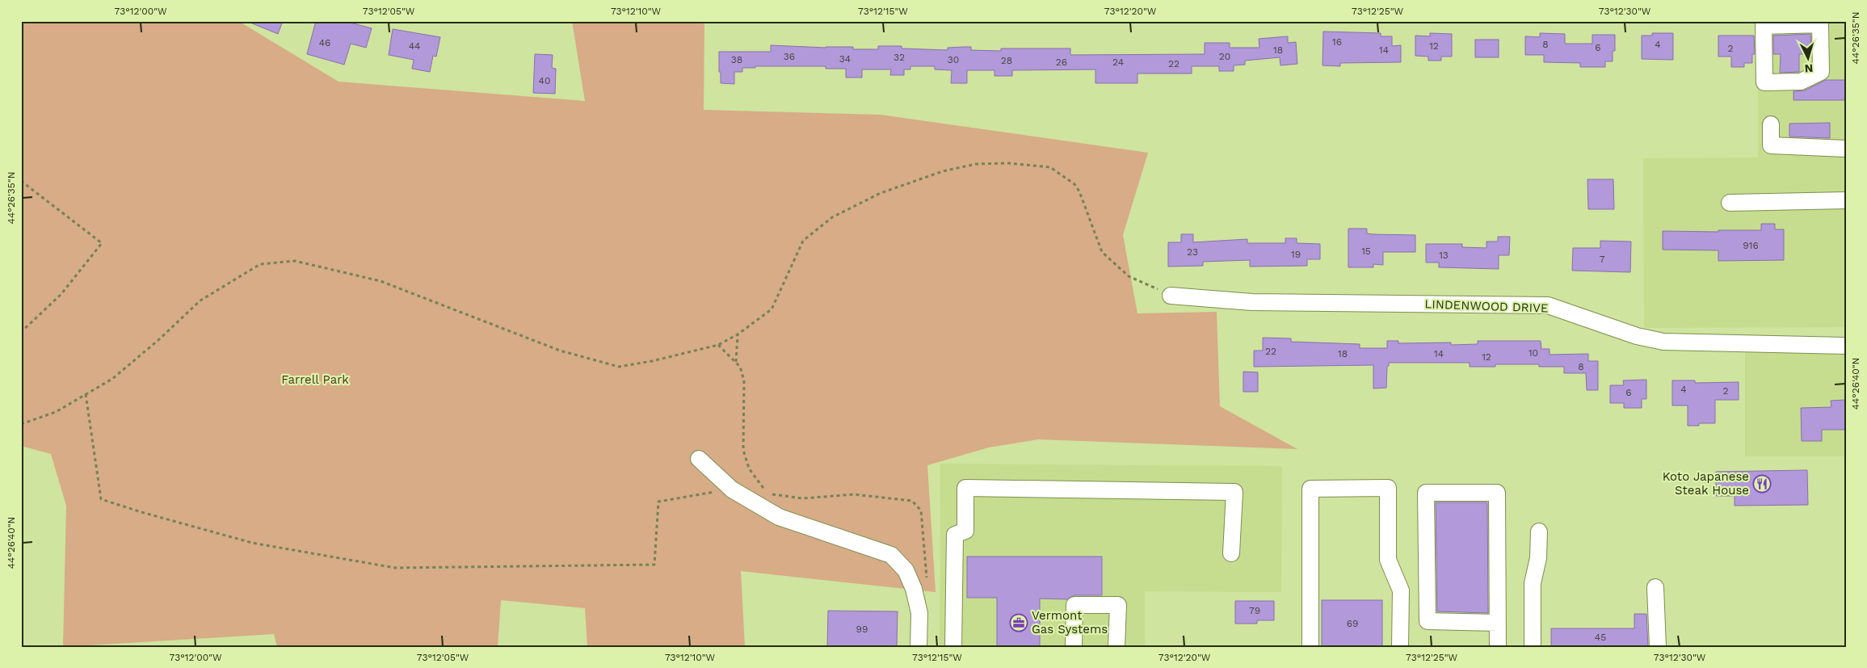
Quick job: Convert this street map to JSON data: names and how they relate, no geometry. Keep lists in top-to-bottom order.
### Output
{
  "streets": {
    "street": ["LINDENWOOD DRIVE"]
  },
  "parks": ["Farrell Park"],
  "places": {
    "restaurant": ["Koto Japanese Steak House"],
    "office": ["Vermont Gas Systems"]
  },
  "house_numbers": [
    "16",
    "46",
    "8",
    "4",
    "44",
    "12",
    "6",
    "2",
    "18",
    "14",
    "36",
    "20",
    "32",
    "34",
    "38",
    "30",
    "28",
    "26",
    "24",
    "22",
    "40",
    "916",
    "15",
    "23",
    "19",
    "13",
    "7",
    "22",
    "10",
    "18",
    "14",
    "12",
    "8",
    "4",
    "2",
    "6",
    "79",
    "69",
    "99",
    "45"
  ],
  "north": "bottom",
  "coordinates": [
    "73°12'00\"W",
    "73°12'05\"W",
    "73°12'10\"W",
    "73°12'15\"W",
    "73°12'20\"W",
    "73°12'25\"W",
    "73°12'30\"W",
    "44°26'35\"N",
    "44°26'40\"N"
  ]
}
